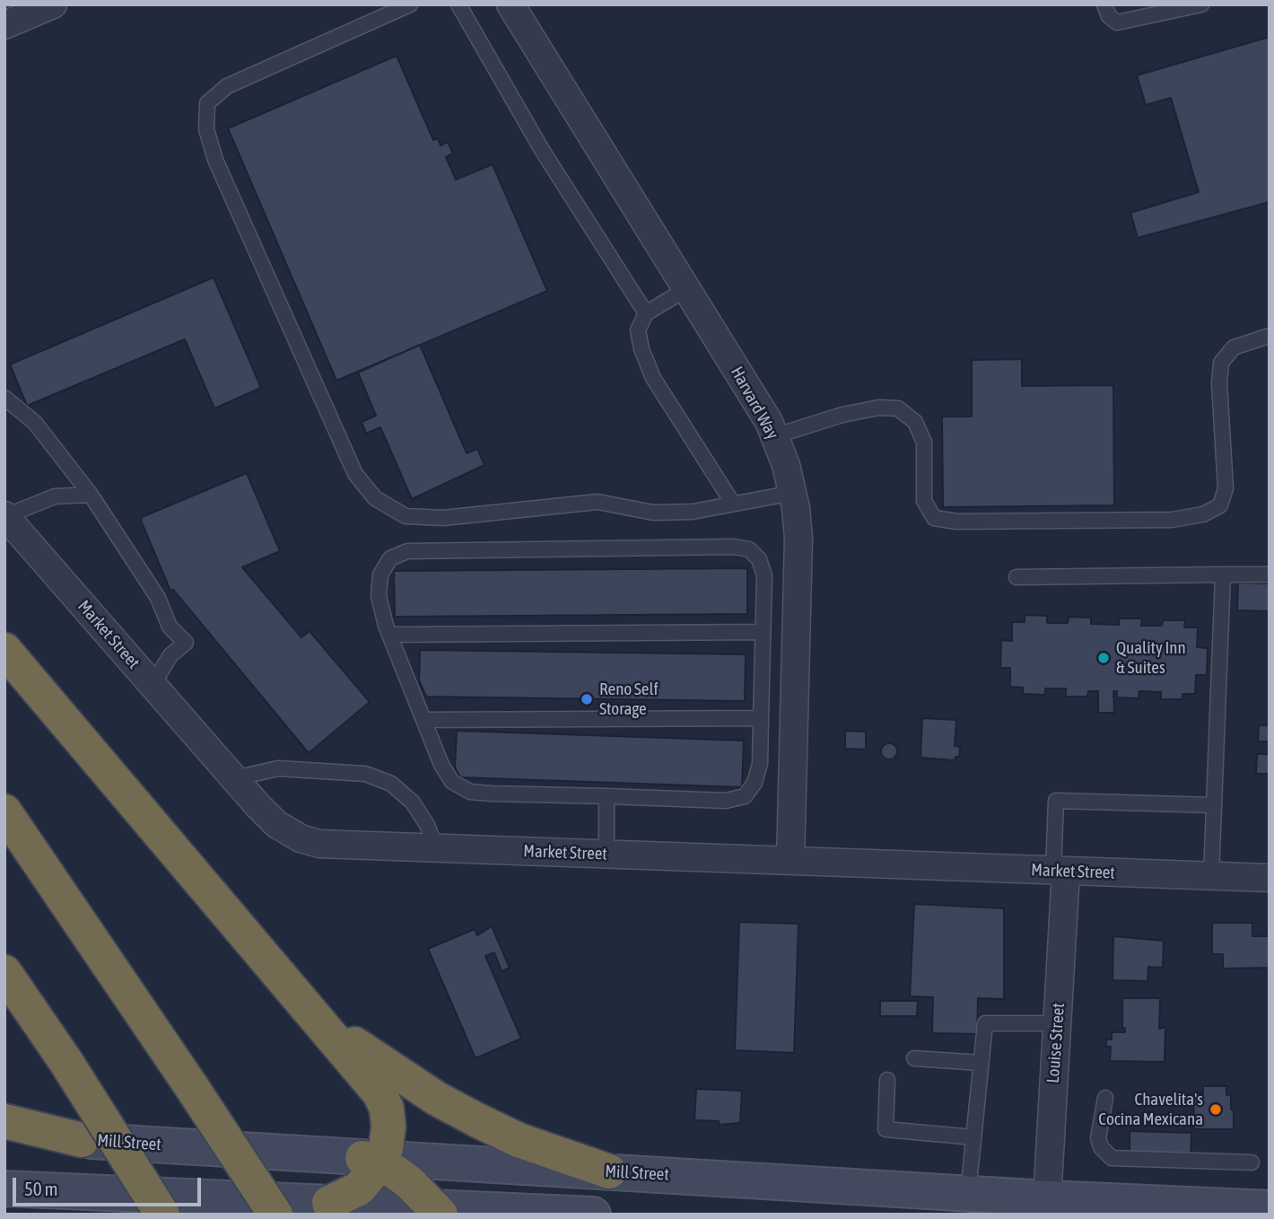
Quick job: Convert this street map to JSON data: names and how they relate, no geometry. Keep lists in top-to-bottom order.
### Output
{
  "streets": {
    "main road": ["Mill Street"],
    "street": ["Harvard Way", "Market Street", "Louise Street"]
  },
  "crossings": [
    ["Harvard Way", "Market Street"],
    ["Market Street", "Louise Street"],
    ["Louise Street", "Mill Street"]
  ],
  "places": ["Quality Inn & Suites", "Reno Self Storage", "Chavelita's Cocina Mexicana"],
  "scale_bar": "50 m"
}
